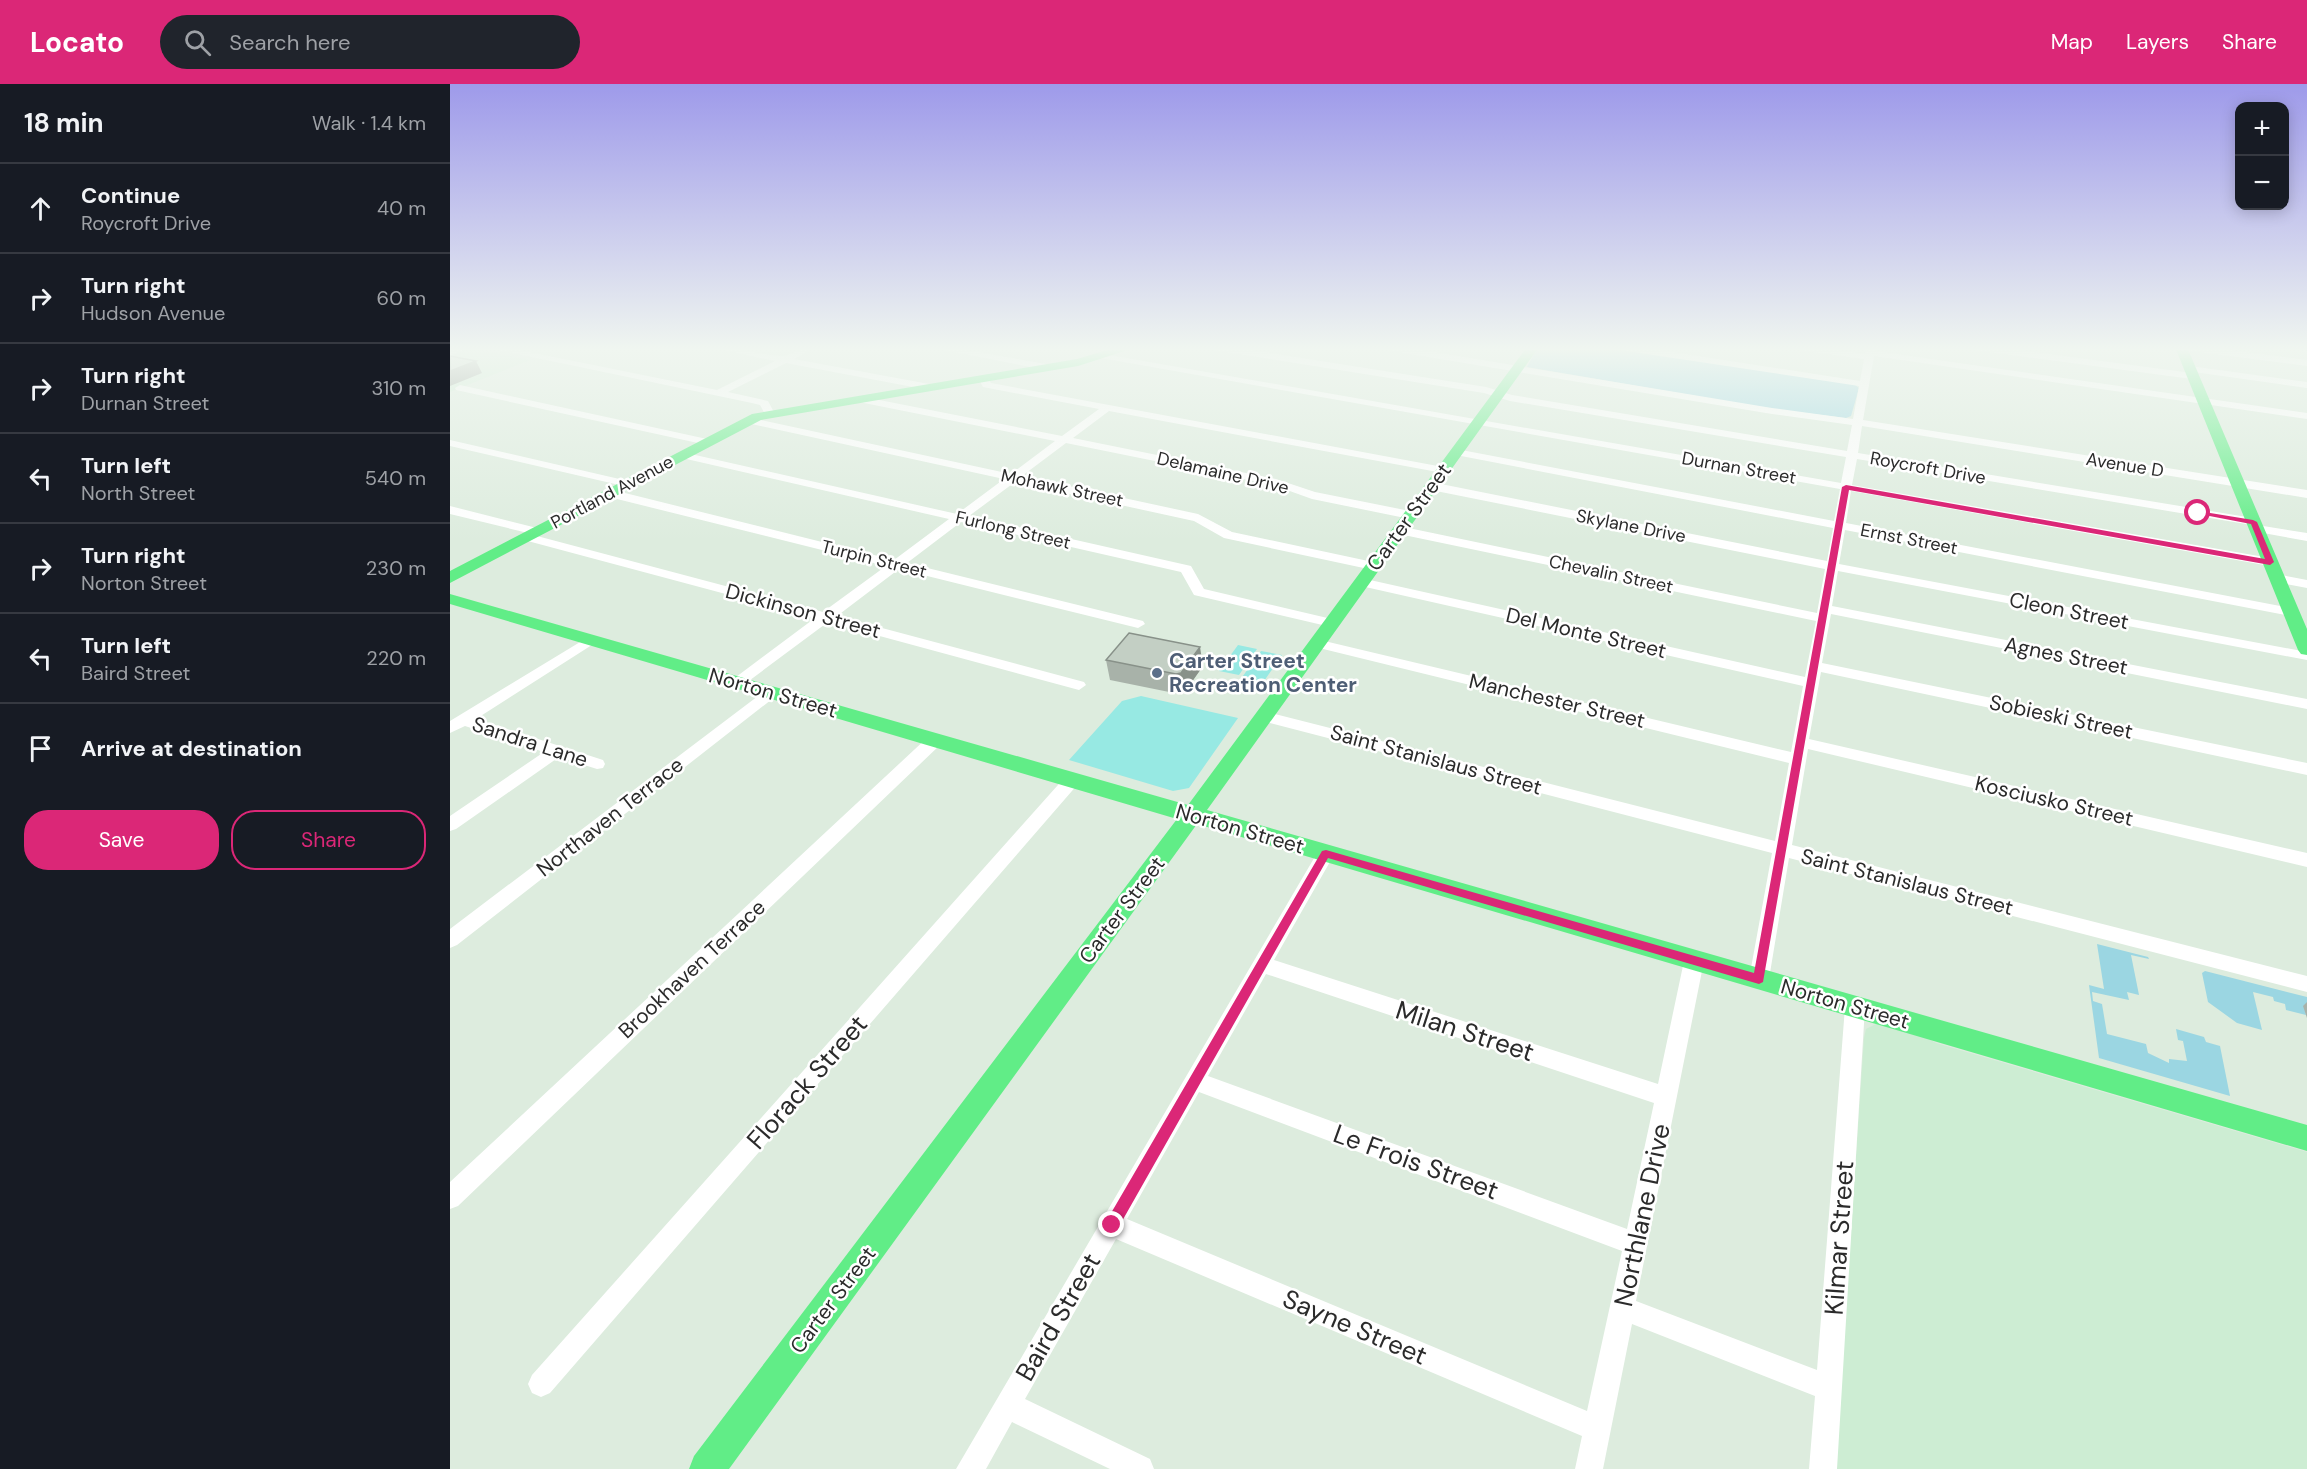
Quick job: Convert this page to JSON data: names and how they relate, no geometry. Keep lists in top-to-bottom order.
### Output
{
  "streets": {
    "main road": ["Portland Avenue", "Carter Street", "Norton Street"],
    "street": [
      "Avenue D",
      "Durnan Street",
      "Roycroft Drive",
      "Delamaine Drive",
      "Mohawk Street",
      "Skylane Drive",
      "Furlong Street",
      "Ernst Street",
      "Turpin Street",
      "Chevalin Street",
      "Dickinson Street",
      "Cleon Street",
      "Del Monte Street",
      "Agnes Street",
      "Manchester Street",
      "Sobieski Street",
      "Sandra Lane",
      "Saint Stanislaus Street",
      "Kosciusko Street",
      "Northaven Terrace",
      "Brookhaven Terrace",
      "Milan Street",
      "Florack Street",
      "Le Frois Street",
      "Northlane Drive",
      "Kilmar Street",
      "Baird Street",
      "Sayne Street"
    ]
  },
  "crossings": [
    ["Durnan Street", "Carter Street"],
    ["Delamaine Drive", "Carter Street"],
    ["Mohawk Street", "Portland Avenue"],
    ["Mohawk Street", "Carter Street"],
    ["Portland Avenue", "Furlong Street"],
    ["Portland Avenue", "Turpin Street"],
    ["Portland Avenue", "Dickinson Street"],
    ["Carter Street", "Skylane Drive"],
    ["Carter Street", "Furlong Street"],
    ["Carter Street", "Ernst Street"],
    ["Carter Street", "Chevalin Street"],
    ["Carter Street", "Del Monte Street"],
    ["Carter Street", "Norton Street"],
    ["Carter Street", "Manchester Street"],
    ["Carter Street", "Saint Stanislaus Street"],
    ["Skylane Drive", "Cleon Street"],
    ["Chevalin Street", "Agnes Street"],
    ["Norton Street", "Northaven Terrace"],
    ["Norton Street", "Brookhaven Terrace"],
    ["Norton Street", "Florack Street"],
    ["Norton Street", "Northlane Drive"],
    ["Norton Street", "Kilmar Street"],
    ["Norton Street", "Baird Street"],
    ["Manchester Street", "Kosciusko Street"],
    ["Milan Street", "Northlane Drive"],
    ["Milan Street", "Baird Street"],
    ["Le Frois Street", "Northlane Drive"],
    ["Le Frois Street", "Baird Street"],
    ["Northlane Drive", "Sayne Street"],
    ["Baird Street", "Sayne Street"]
  ],
  "places": ["Carter Street Recreation Center"],
  "page": {
    "header": "Locato",
    "search": "Search here",
    "nav": ["Map", "Layers", "Share"],
    "heading": ["18 min", "Walk · 1.4 km"],
    "map_buttons": ["+", "−"],
    "list": [
      ["Continue", "Roycroft Drive", "40 m"],
      ["Turn right", "Hudson Avenue", "60 m"],
      ["Turn right", "Durnan Street", "310 m"],
      ["Turn left", "North Street", "540 m"],
      ["Turn right", "Norton Street", "230 m"],
      ["Turn left", "Baird Street", "220 m"],
      "Arrive at destination"
    ],
    "buttons": ["Save", "Share"]
  }
}
